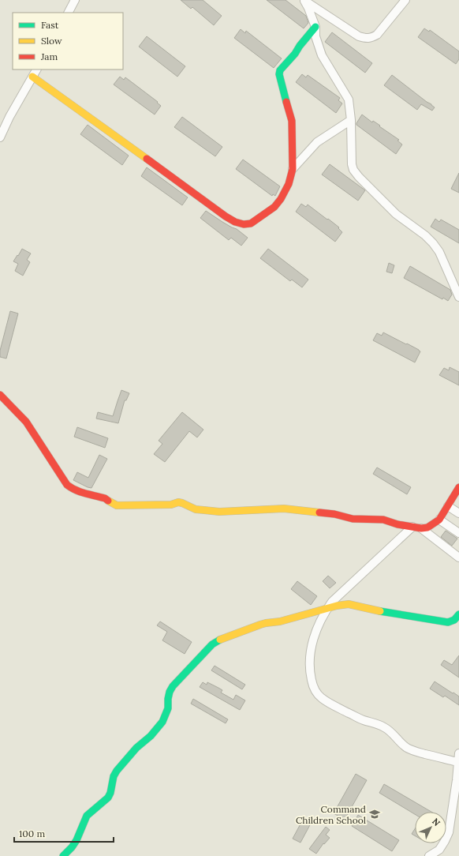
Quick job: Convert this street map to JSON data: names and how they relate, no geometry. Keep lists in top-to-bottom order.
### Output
{
  "places": {
    "school or university": ["Command Children School"]
  },
  "legend": ["Fast", "Slow", "Jam"],
  "scale_bar": "100 m",
  "north": "top right"
}
